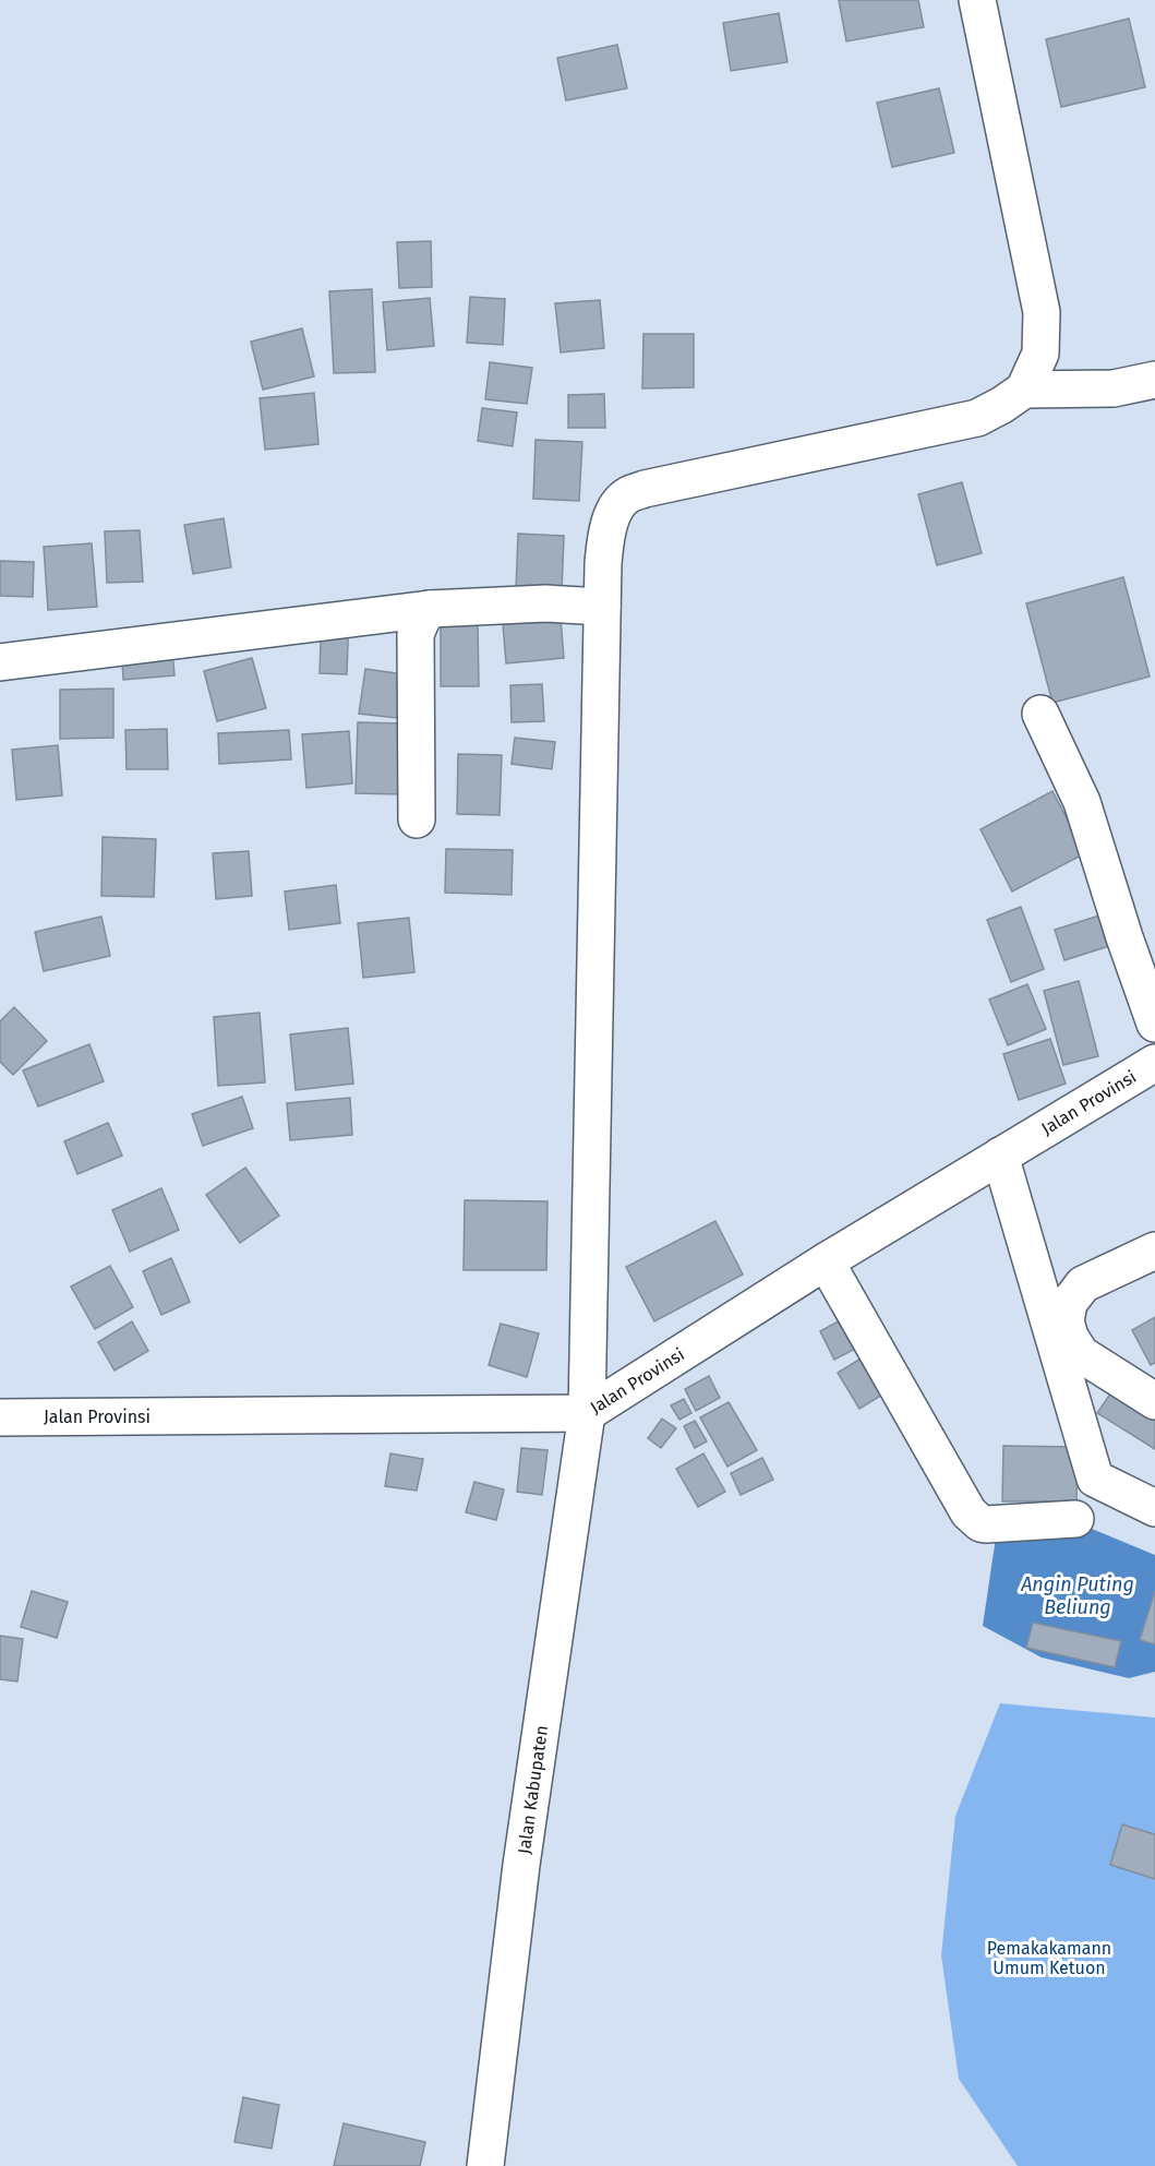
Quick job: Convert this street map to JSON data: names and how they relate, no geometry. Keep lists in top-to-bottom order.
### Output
{
  "streets": {
    "street": ["Jalan Provinsi", "Jalan Kabupaten"]
  },
  "crossings": [
    ["Jalan Provinsi", "Jalan Kabupaten"]
  ],
  "water": ["Angin Puting Beliung"],
  "parks": ["Pemakakamann Umum Ketuon"]
}
